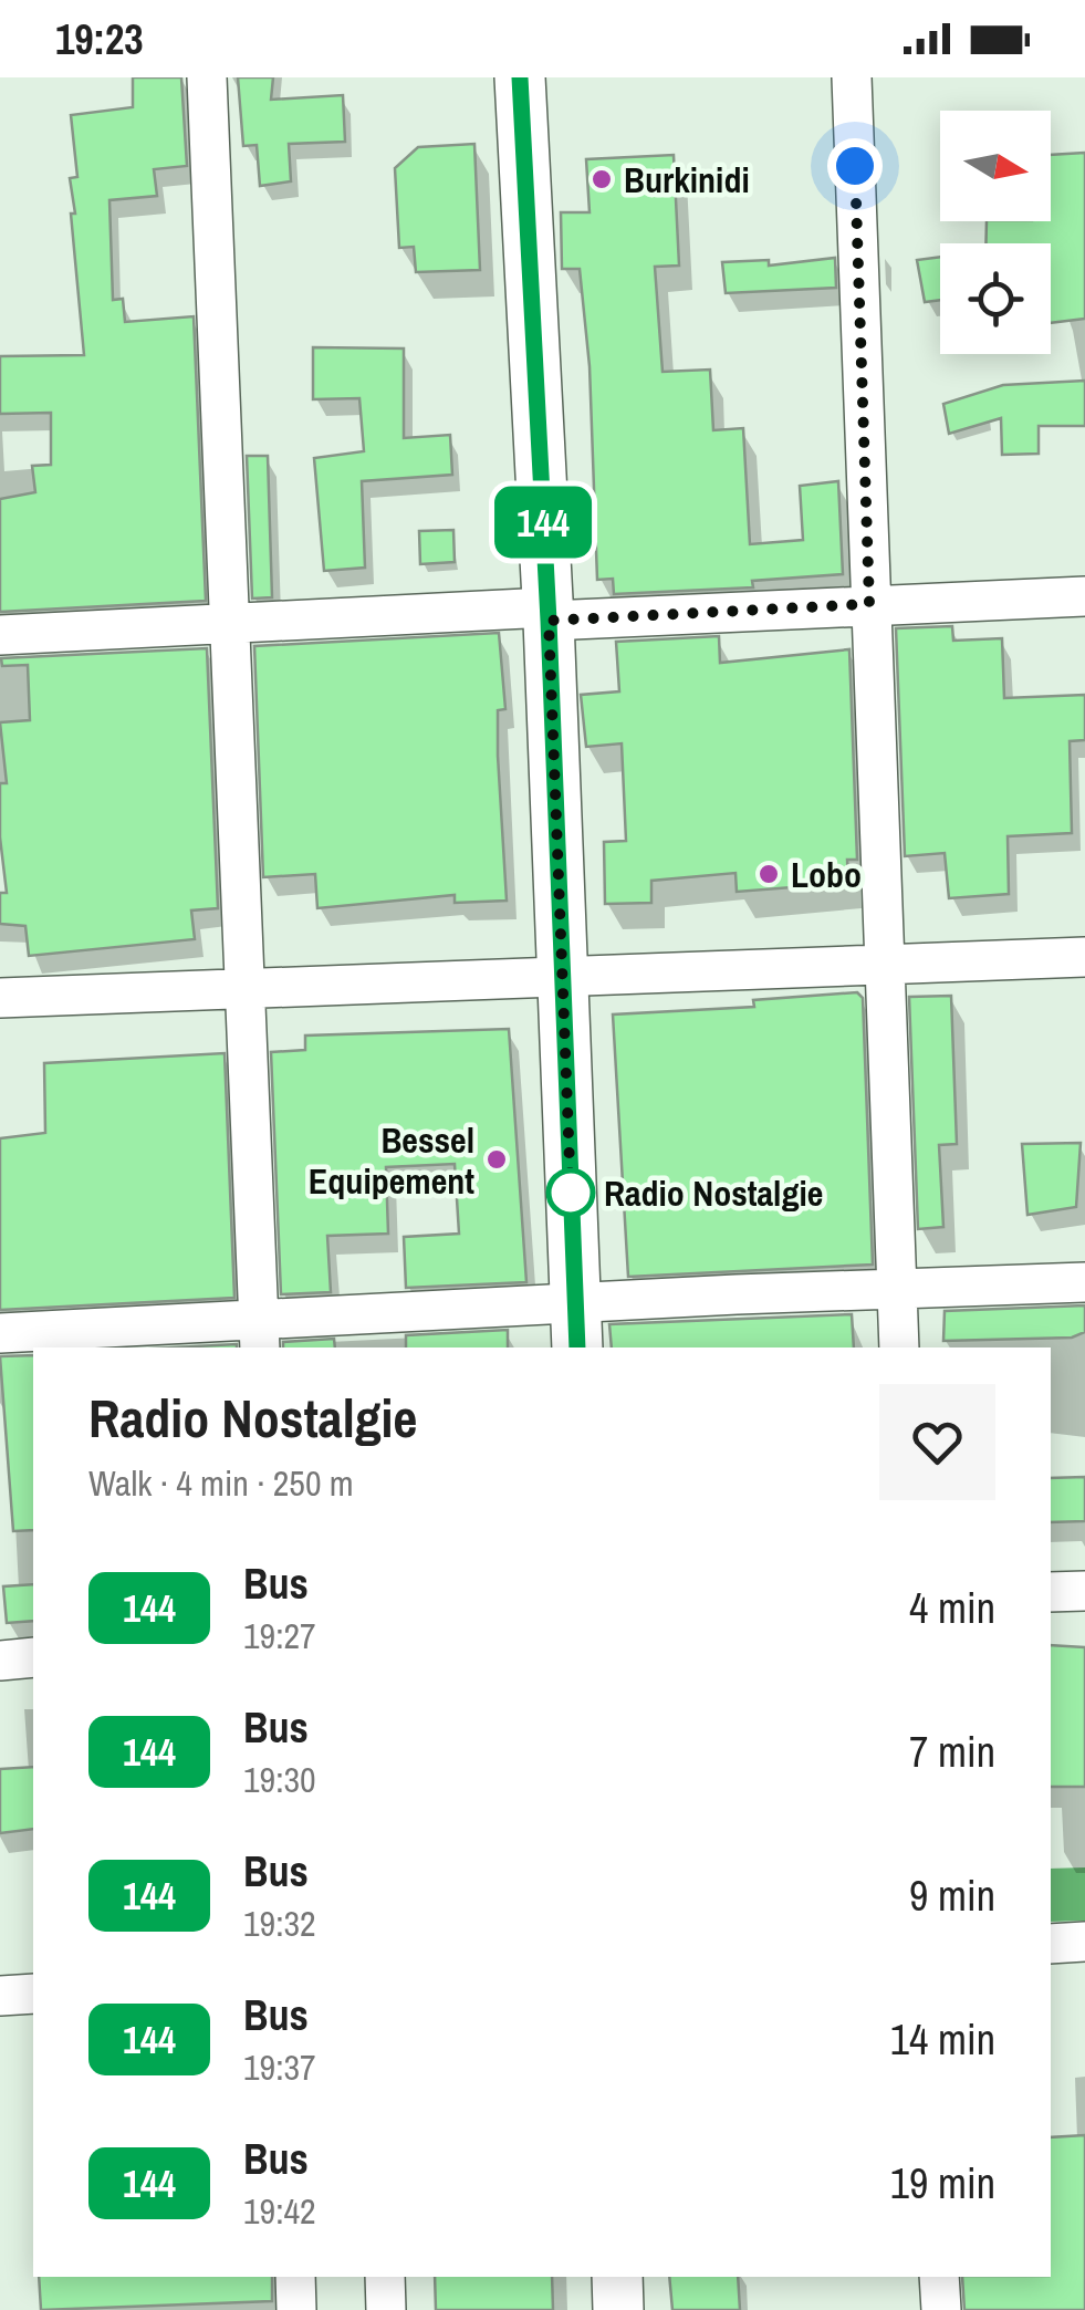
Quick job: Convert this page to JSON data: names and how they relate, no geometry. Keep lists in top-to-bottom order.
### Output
{
  "places": [
    "Burkinidi",
    "Lobo",
    "Bessel Equipement",
    "Radio Nostalgie"
  ],
  "lines": ["bus line 144"],
  "north": "right",
  "page": {
    "status": "19:23",
    "on_map": "144",
    "heading": ["Radio Nostalgie", "Walk · 4 min · 250 m"],
    "list": [
      {
        "mark": "144",
        "name": "Bus",
        "note": "19:27",
        "value": "4 min"
      },
      {
        "mark": "144",
        "name": "Bus",
        "note": "19:30",
        "value": "7 min"
      },
      {
        "mark": "144",
        "name": "Bus",
        "note": "19:32",
        "value": "9 min"
      },
      {
        "mark": "144",
        "name": "Bus",
        "note": "19:37",
        "value": "14 min"
      },
      {
        "mark": "144",
        "name": "Bus",
        "note": "19:42",
        "value": "19 min"
      }
    ]
  }
}
